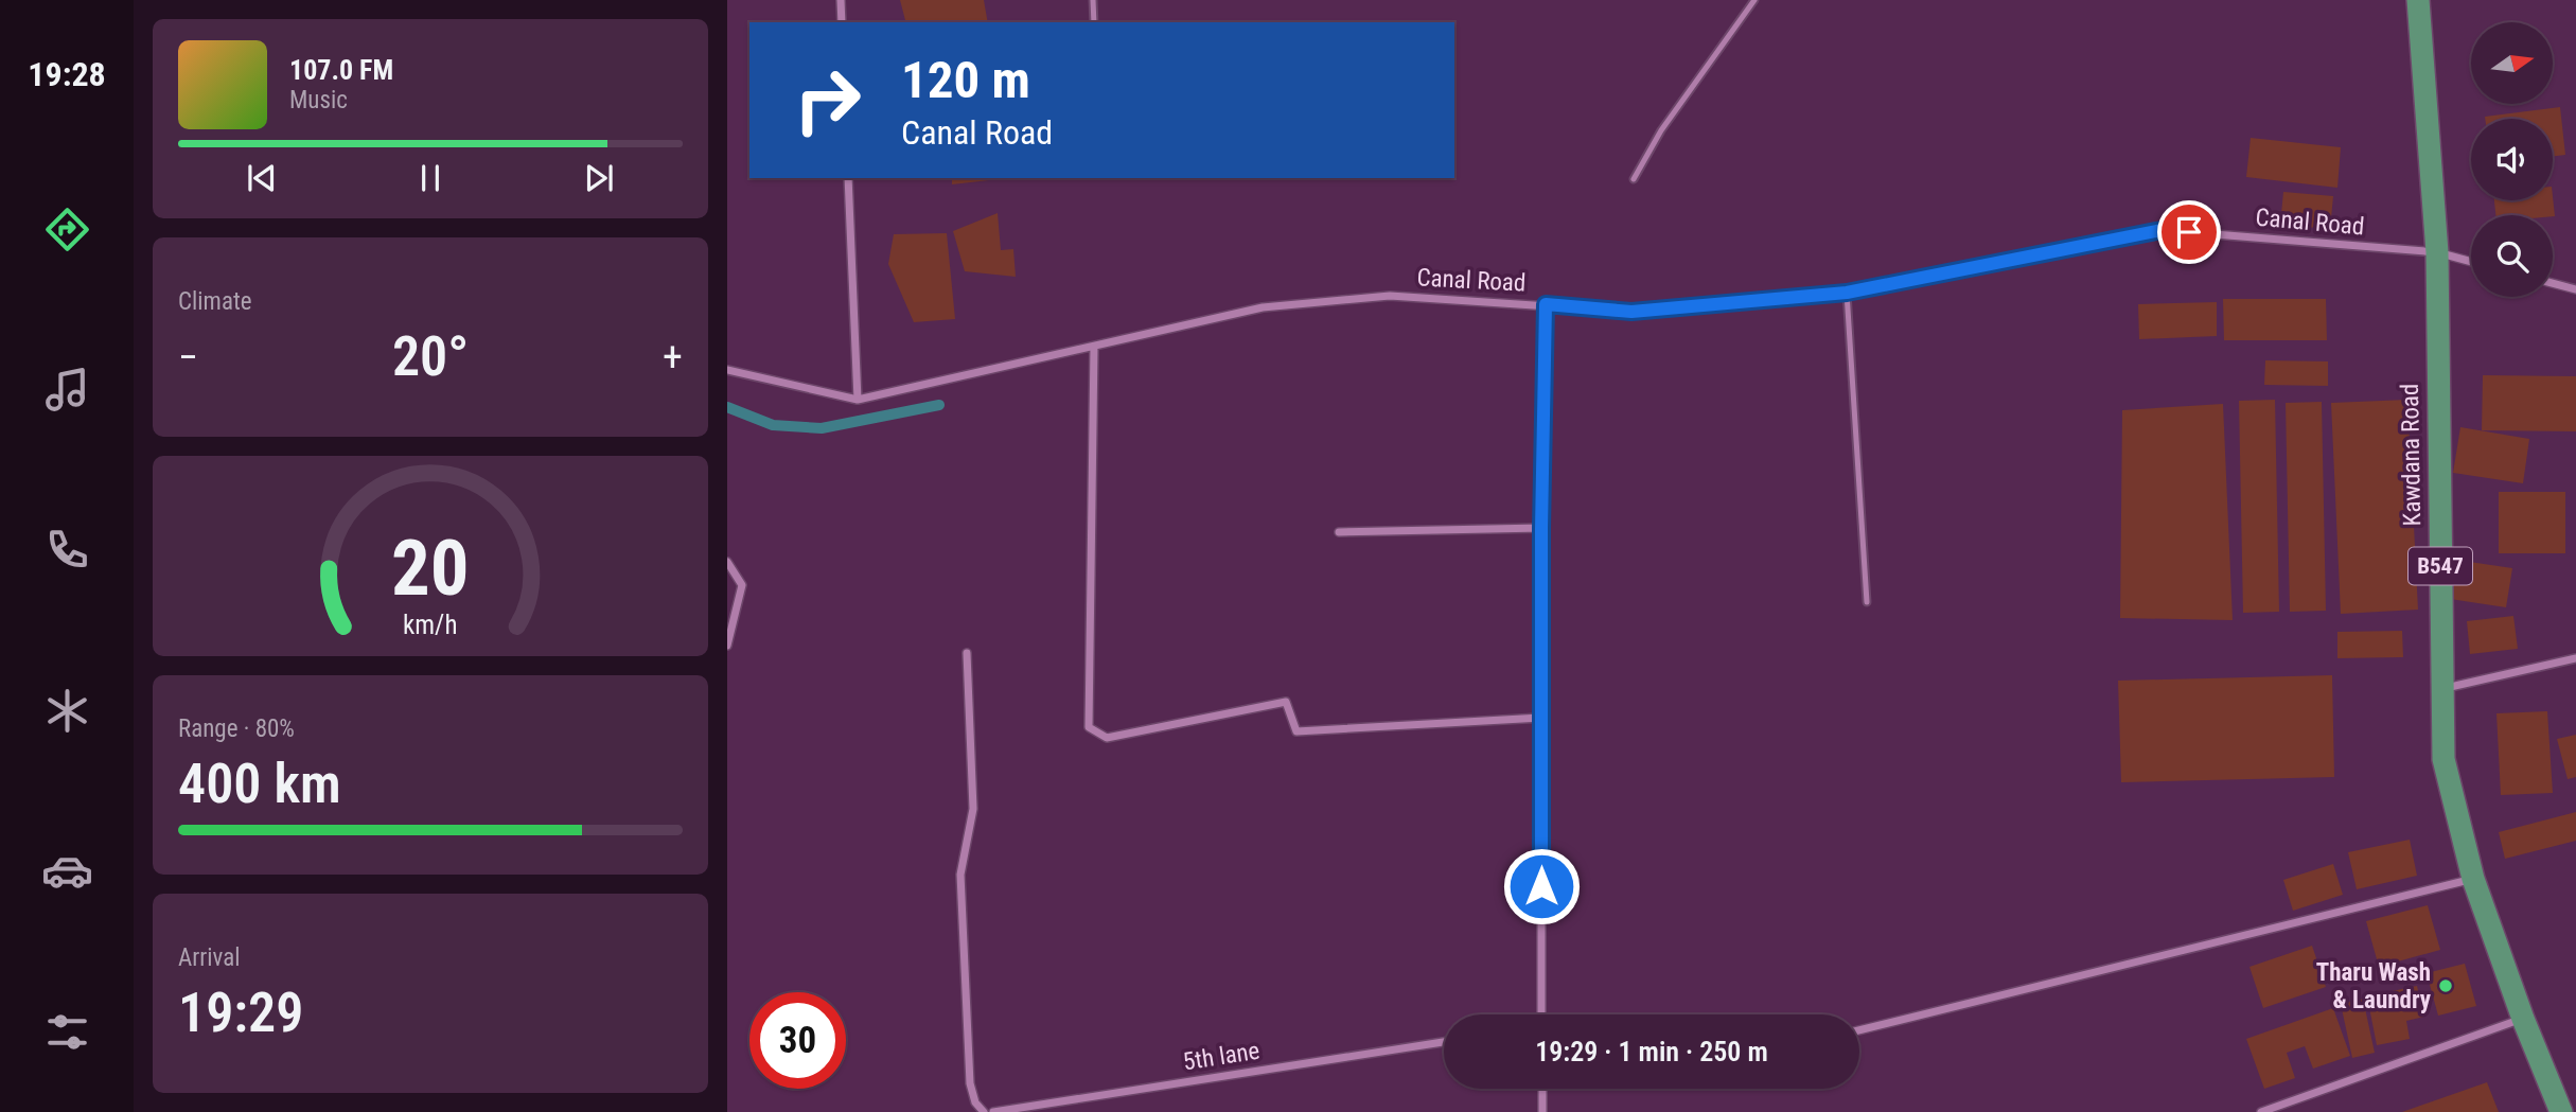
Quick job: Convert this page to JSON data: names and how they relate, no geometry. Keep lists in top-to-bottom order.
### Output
{
  "streets": {
    "main road": ["Kawdana Road", "B547"],
    "street": ["Canal Road", "5th lane"]
  },
  "crossings": [
    ["Canal Road", "Kawdana Road"]
  ],
  "places": ["Tharu Wash & Laundry"],
  "north": "right",
  "page": {
    "tabs": "19:28",
    "turn": ["120 m", "Canal Road"],
    "song": ["107.0 FM", "Music"],
    "tile": [
      "Climate",
      ["Range · 80%", "400 km"],
      ["Arrival", "19:29"]
    ],
    "heat": ["−", "20°", "+"],
    "limit": "30",
    "trip": "19:29 · 1 min · 250 m",
    "gauge": ["20", "km/h"]
  }
}
